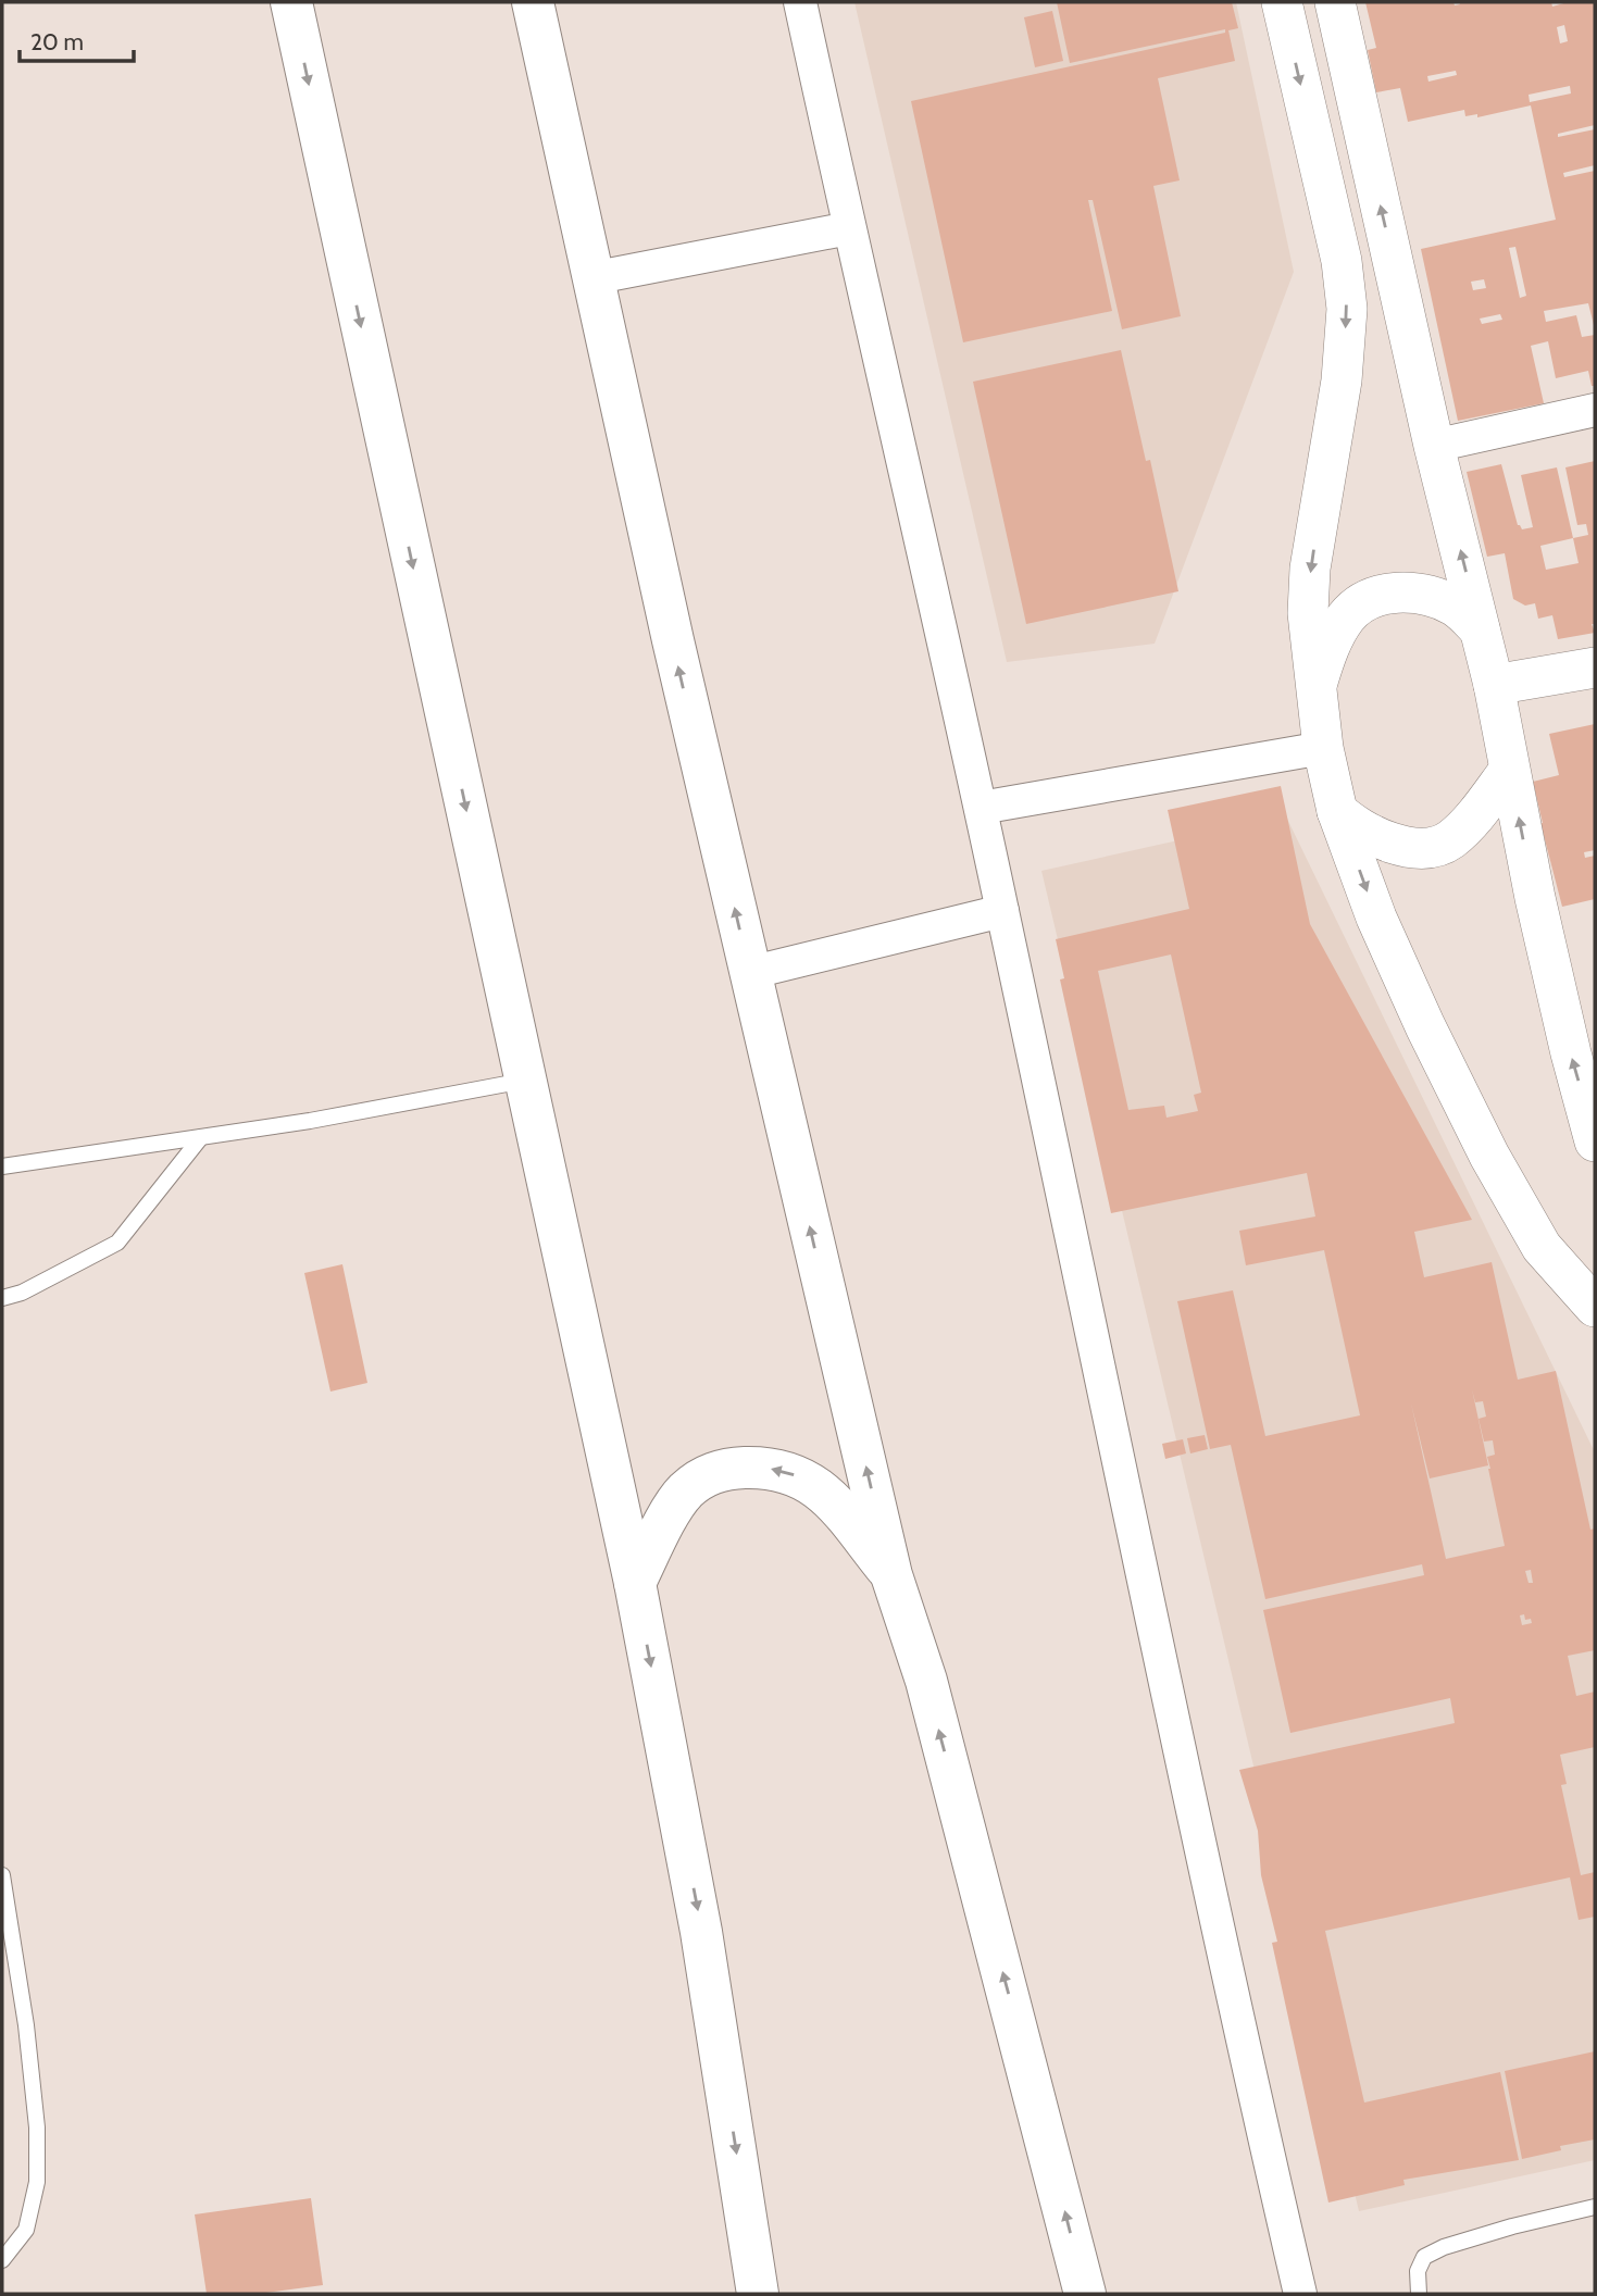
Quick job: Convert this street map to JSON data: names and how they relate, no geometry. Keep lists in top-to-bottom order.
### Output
{
  "scale_bar": "20 m"
}
